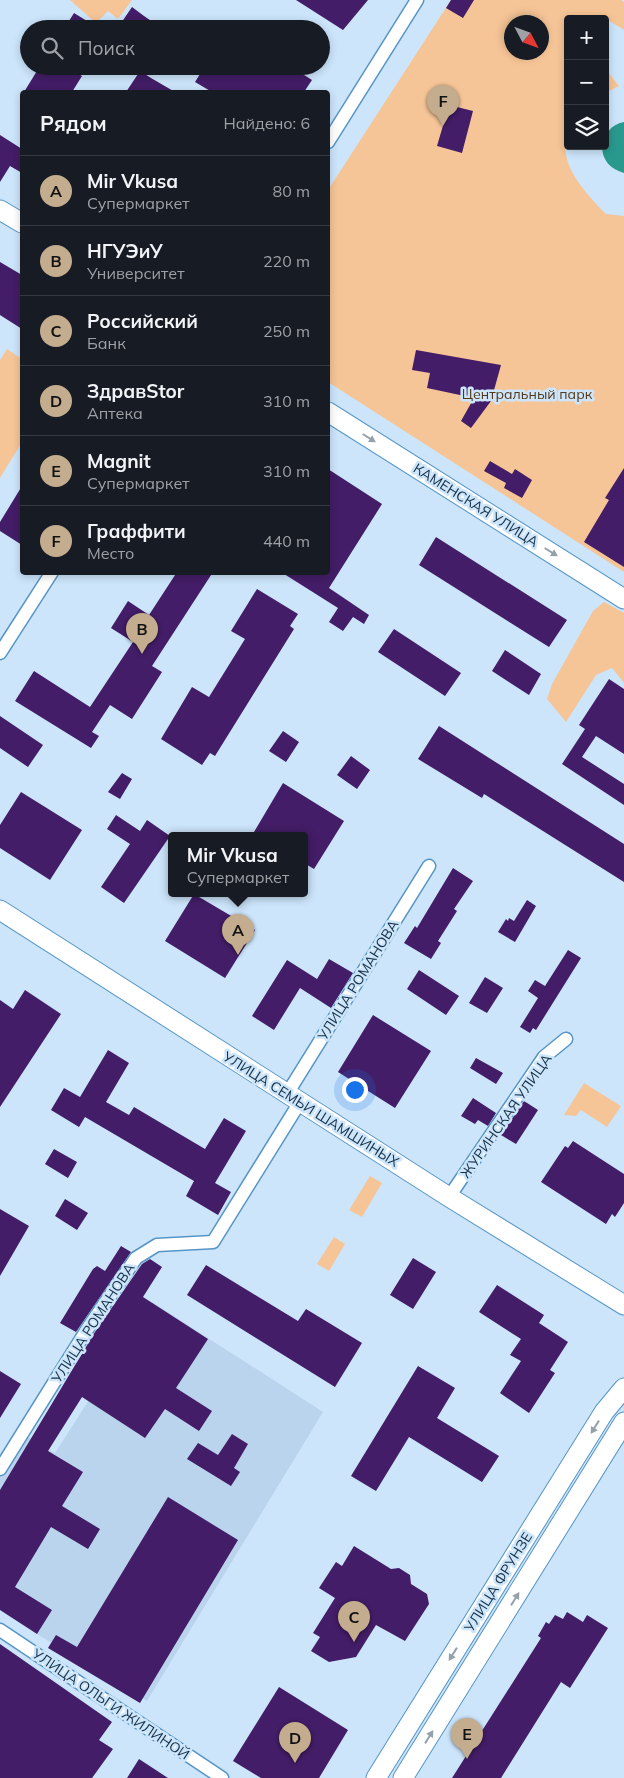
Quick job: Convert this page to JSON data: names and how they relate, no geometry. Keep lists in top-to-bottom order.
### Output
{
  "streets": {
    "street": [
      "КАМЕНСКАЯ УЛИЦА",
      "УЛИЦА РОМАНОВА",
      "УЛИЦА СЕМЬИ ШАМШИНЫХ",
      "ЖУРИНСКАЯ УЛИЦА",
      "УЛИЦА ФРУНЗЕ",
      "УЛИЦА ОЛЬГИ ЖИЛИНОЙ"
    ]
  },
  "crossings": [
    ["УЛИЦА РОМАНОВА", "УЛИЦА СЕМЬИ ШАМШИНЫХ"],
    ["УЛИЦА СЕМЬИ ШАМШИНЫХ", "ЖУРИНСКАЯ УЛИЦА"]
  ],
  "one_way": ["КАМЕНСКАЯ УЛИЦА"],
  "parks": ["Центральный парк"],
  "north": "bottom right",
  "page": {
    "map_buttons": ["+", "−"],
    "search": "Поиск",
    "pins": [
      "F",
      "B",
      "A",
      "C",
      "E",
      "D"
    ],
    "heading": ["Рядом", "Найдено: 6"],
    "list": [
      {
        "mark": "A",
        "name": "Mir Vkusa",
        "note": "Супермаркет",
        "value": "80 m"
      },
      {
        "mark": "B",
        "name": "НГУЭиУ",
        "note": "Университет",
        "value": "220 m"
      },
      {
        "mark": "C",
        "name": "Российский",
        "note": "Банк",
        "value": "250 m"
      },
      {
        "mark": "D",
        "name": "ЗдравStor",
        "note": "Аптека",
        "value": "310 m"
      },
      {
        "mark": "E",
        "name": "Magnit",
        "note": "Супермаркет",
        "value": "310 m"
      },
      {
        "mark": "F",
        "name": "Граффити",
        "note": "Место",
        "value": "440 m"
      }
    ],
    "popup": ["Mir Vkusa", "Супермаркет"]
  }
}
